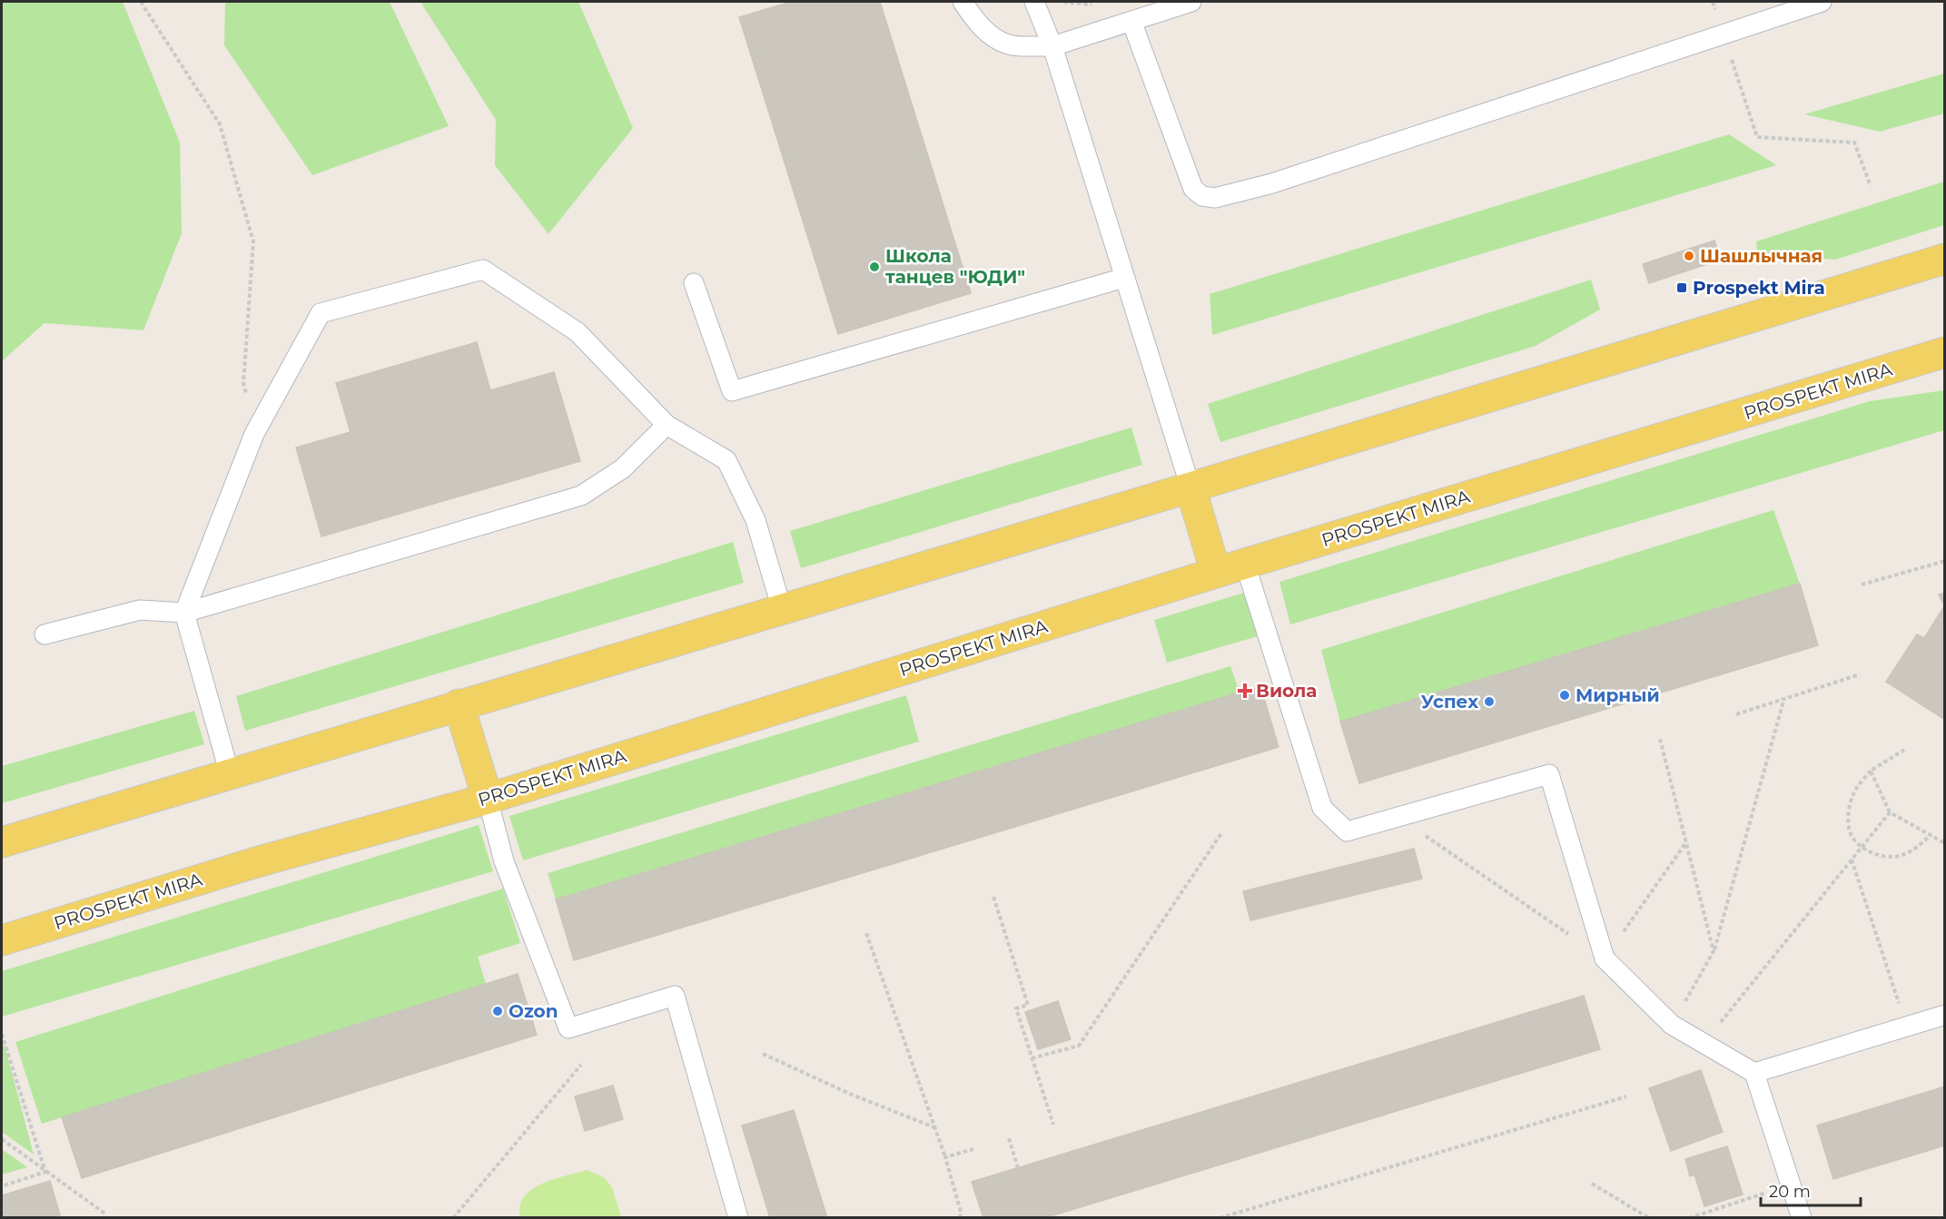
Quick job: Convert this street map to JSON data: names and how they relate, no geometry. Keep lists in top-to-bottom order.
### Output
{
  "streets": {
    "main road": ["PROSPEKT MIRA"]
  },
  "places": {
    "other": [
      "Шашлычная",
      "Школа танцев \"ЮДИ\"",
      "Мирный",
      "Успех",
      "Ozon"
    ],
    "transit": ["Prospekt Mira"],
    "health": ["Виола"]
  },
  "scale_bar": "20 m"
}
